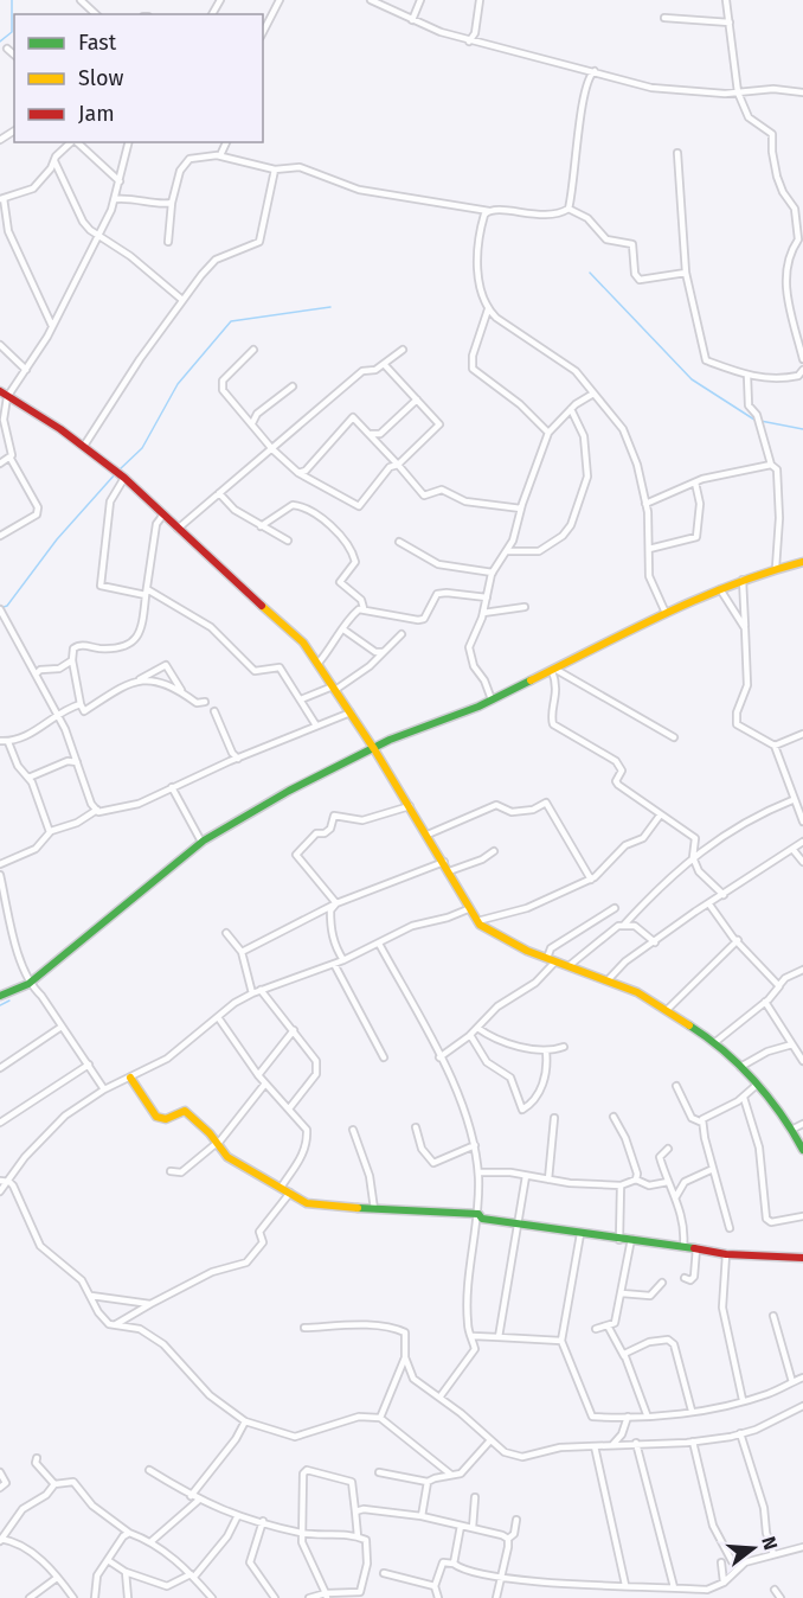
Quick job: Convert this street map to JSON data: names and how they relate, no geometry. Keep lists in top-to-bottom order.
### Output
{
  "legend": ["Fast", "Slow", "Jam"],
  "north": "right"
}
